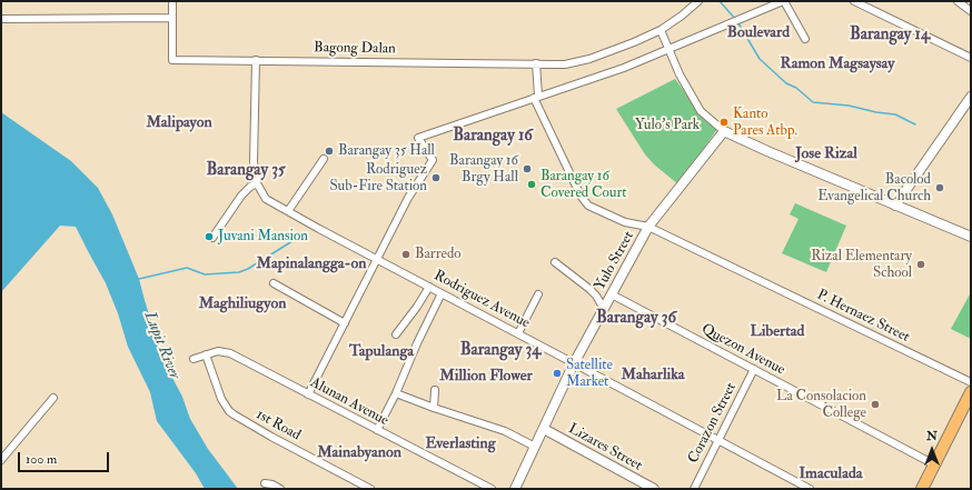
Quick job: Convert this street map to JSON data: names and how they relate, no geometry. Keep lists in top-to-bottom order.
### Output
{
  "streets": {
    "street": [
      "Bagong Dalan",
      "Yulo Street",
      "Rodriguez Avenue",
      "P. Hernaez Street",
      "Quezon Avenue",
      "Alunan Avenue",
      "Corazon Street",
      "1st Road",
      "Lizares Street"
    ]
  },
  "crossings": [
    ["Bagong Dalan", "Rodriguez Avenue"],
    ["Yulo Street", "Rodriguez Avenue"],
    ["Yulo Street", "P. Hernaez Street"],
    ["Yulo Street", "Quezon Avenue"],
    ["Yulo Street", "Lizares Street"],
    ["Rodriguez Avenue", "Corazon Street"],
    ["Quezon Avenue", "Corazon Street"],
    ["Alunan Avenue", "1st Road"]
  ],
  "districts": [
    "Boulevard",
    "Barangay 14",
    "Ramon Magsaysay",
    "Malipayon",
    "Barangay 16",
    "Jose Rizal",
    "Barangay 35",
    "Mapinalangga-on",
    "Maghiliugyon",
    "Barangay 36",
    "Libertad",
    "Barangay 34",
    "Tapulanga",
    "Maharlika",
    "Million Flower",
    "Everlasting",
    "Mainabyanon",
    "Imaculada"
  ],
  "water": ["Lupit River"],
  "parks": ["Yulo's Park"],
  "places": [
    "Kanto Pares Atbp.",
    "Barangay 35 Hall",
    "Barangay 16 Brgy Hall",
    "Rodriguez Sub-Fire Station",
    "Barangay 16 Covered Court",
    "Bacolod Evangelical Church",
    "Juvani Mansion",
    "Barredo",
    "Rizal Elementary School",
    "Satellite Market",
    "La Consolacion College"
  ],
  "scale_bar": "100 m",
  "north": "top"
}
